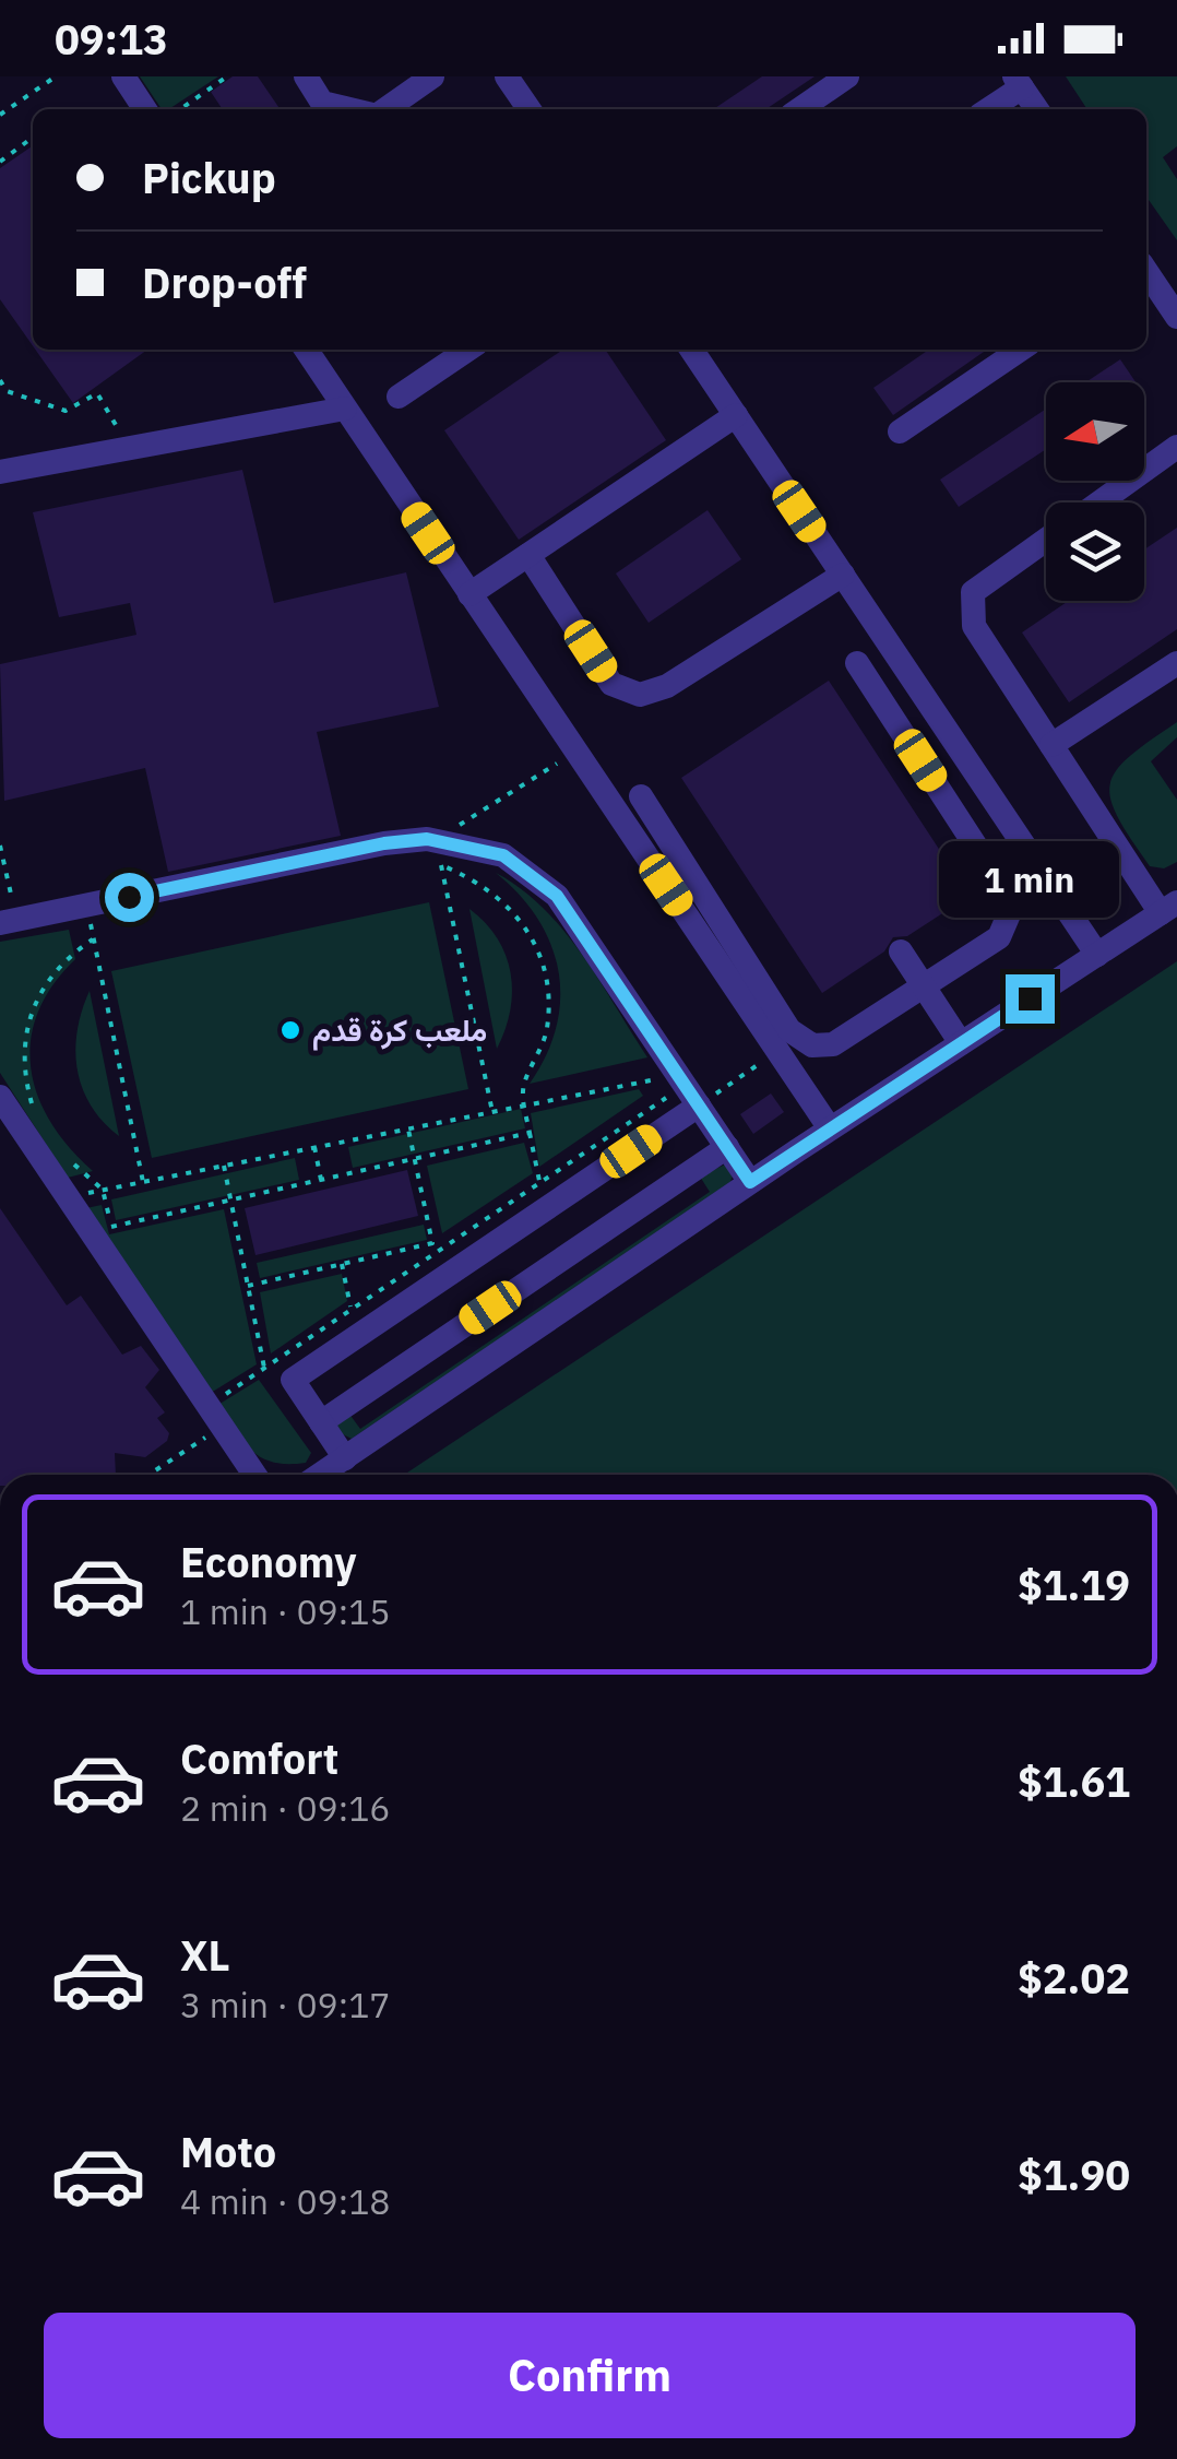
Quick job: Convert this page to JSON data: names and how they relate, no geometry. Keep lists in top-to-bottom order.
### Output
{
  "places": ["ملعب كرة قدم"],
  "north": "left",
  "page": {
    "status": "09:13",
    "banner": ["Pickup", "Drop-off"],
    "bubble": "1 min",
    "list": [
      {
        "name": "Economy",
        "note": "1 min · 09:15",
        "value": "$1.19"
      },
      {
        "name": "Comfort",
        "note": "2 min · 09:16",
        "value": "$1.61"
      },
      {
        "name": "XL",
        "note": "3 min · 09:17",
        "value": "$2.02"
      },
      {
        "name": "Moto",
        "note": "4 min · 09:18",
        "value": "$1.90"
      }
    ],
    "buttons": "Confirm"
  }
}
